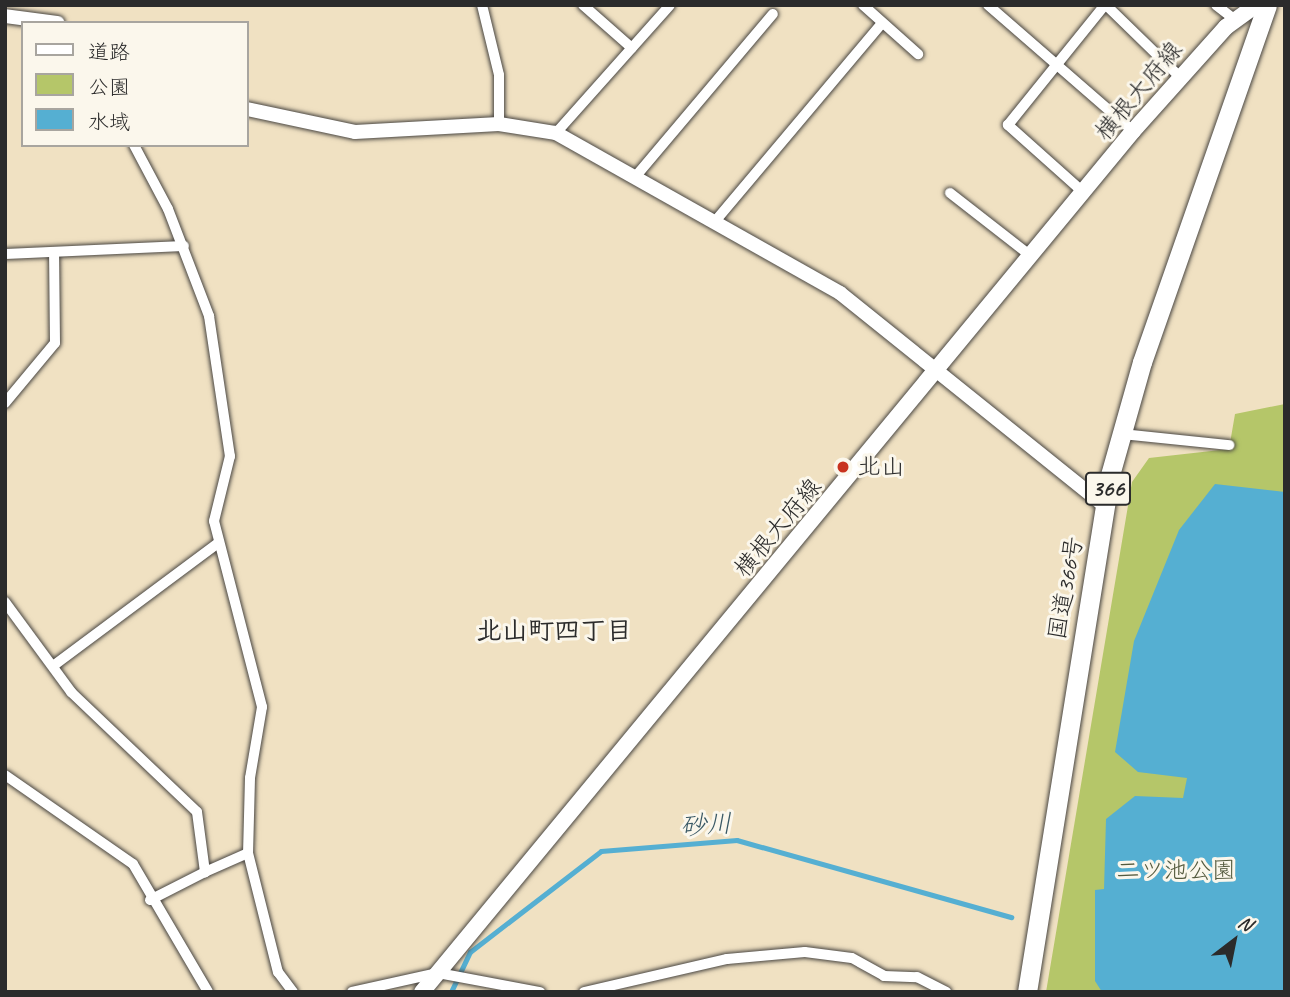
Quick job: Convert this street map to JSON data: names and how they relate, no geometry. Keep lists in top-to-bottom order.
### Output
{
  "streets": {
    "highway": ["366", "国道366号"],
    "main road": ["横根大府線"]
  },
  "districts": ["北山町四丁目"],
  "water": ["砂川"],
  "parks": ["二ツ池公園"],
  "places": ["北山"],
  "legend": ["道路", "公園", "水域"],
  "north": "top right"
}
